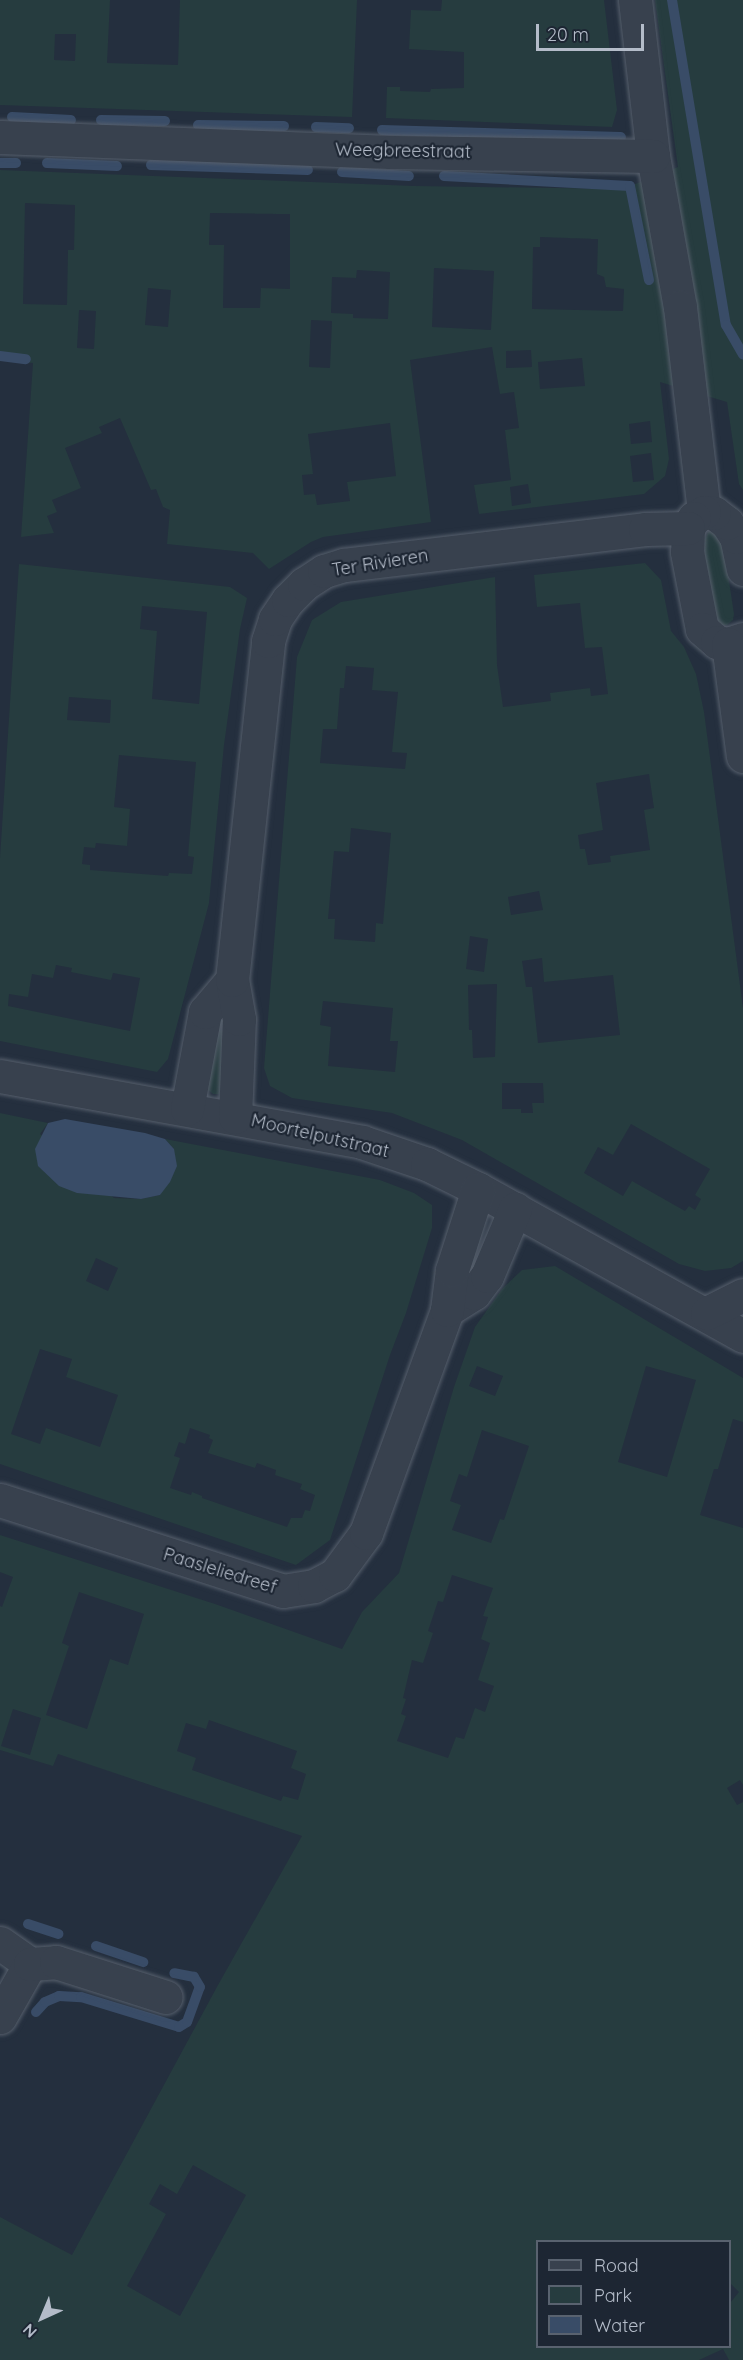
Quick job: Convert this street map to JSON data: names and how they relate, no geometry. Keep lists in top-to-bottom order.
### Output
{
  "streets": {
    "street": [
      "Weegbreestraat",
      "Ter Rivieren",
      "Moortelputstraat",
      "Paasleliedreef"
    ]
  },
  "crossings": [
    ["Ter Rivieren", "Moortelputstraat"],
    ["Moortelputstraat", "Paasleliedreef"]
  ],
  "legend": ["Road", "Park", "Water"],
  "scale_bar": "20 m",
  "north": "bottom left"
}
